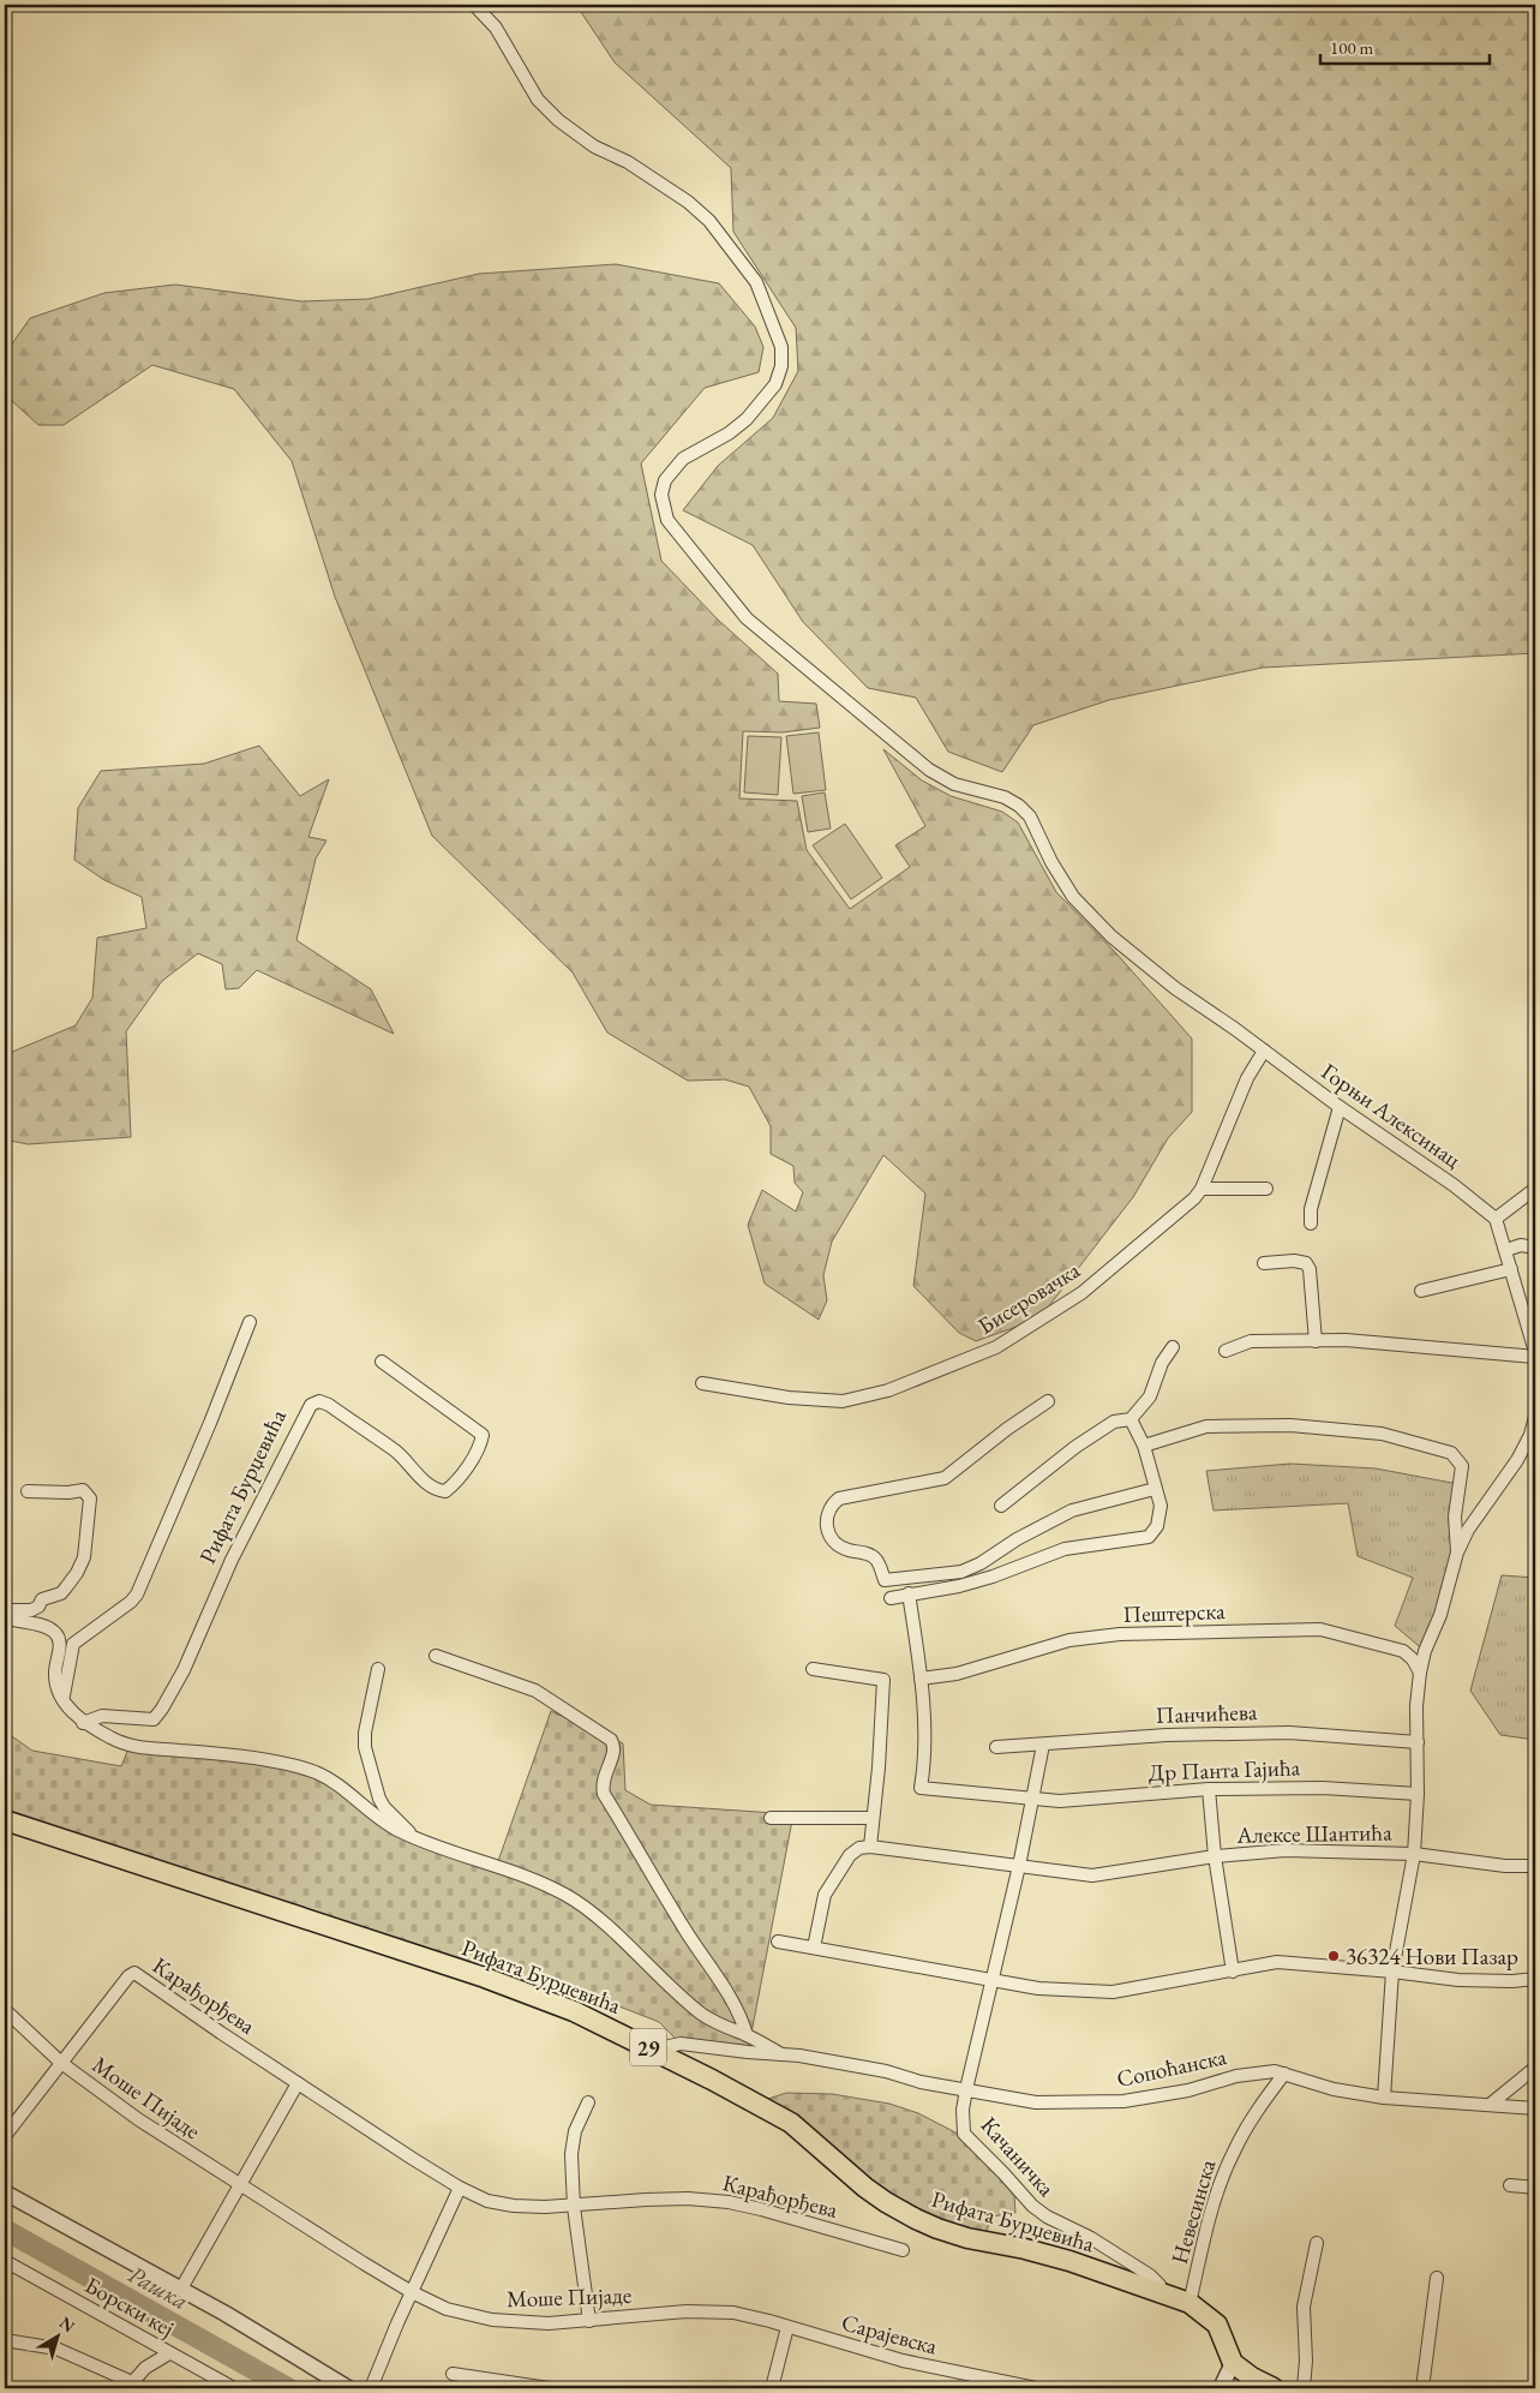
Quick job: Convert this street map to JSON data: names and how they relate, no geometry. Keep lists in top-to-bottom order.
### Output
{
  "streets": {
    "main road": ["Рифата Бурџевића", "29"],
    "street": [
      "Горњи Алексинац",
      "Бисеровачка",
      "Пештерска",
      "Панчићева",
      "Др Панта Гајића",
      "Алексе Шантића",
      "Карађорђева",
      "Сопоћанска",
      "Моше Пијаде",
      "Качаничка",
      "Невесинска",
      "Борски кеј",
      "Сарајевска"
    ]
  },
  "crossings": [
    ["Горњи Алексинац", "Бисеровачка"],
    ["Рифата Бурџевића", "Сопоћанска"],
    ["Рифата Бурџевића", "Качаничка"],
    ["Рифата Бурџевића", "Невесинска"],
    ["Пештерска", "Др Панта Гајића"],
    ["Др Панта Гајића", "Алексе Шантића"],
    ["Карађорђева", "Моше Пијаде"],
    ["Сопоћанска", "Качаничка"],
    ["Сопоћанска", "Невесинска"],
    ["Моше Пијаде", "Сарајевска"]
  ],
  "water": ["Рашка"],
  "places": ["36324 Нови Пазар"],
  "scale_bar": "100 m",
  "north": "top right"
}
